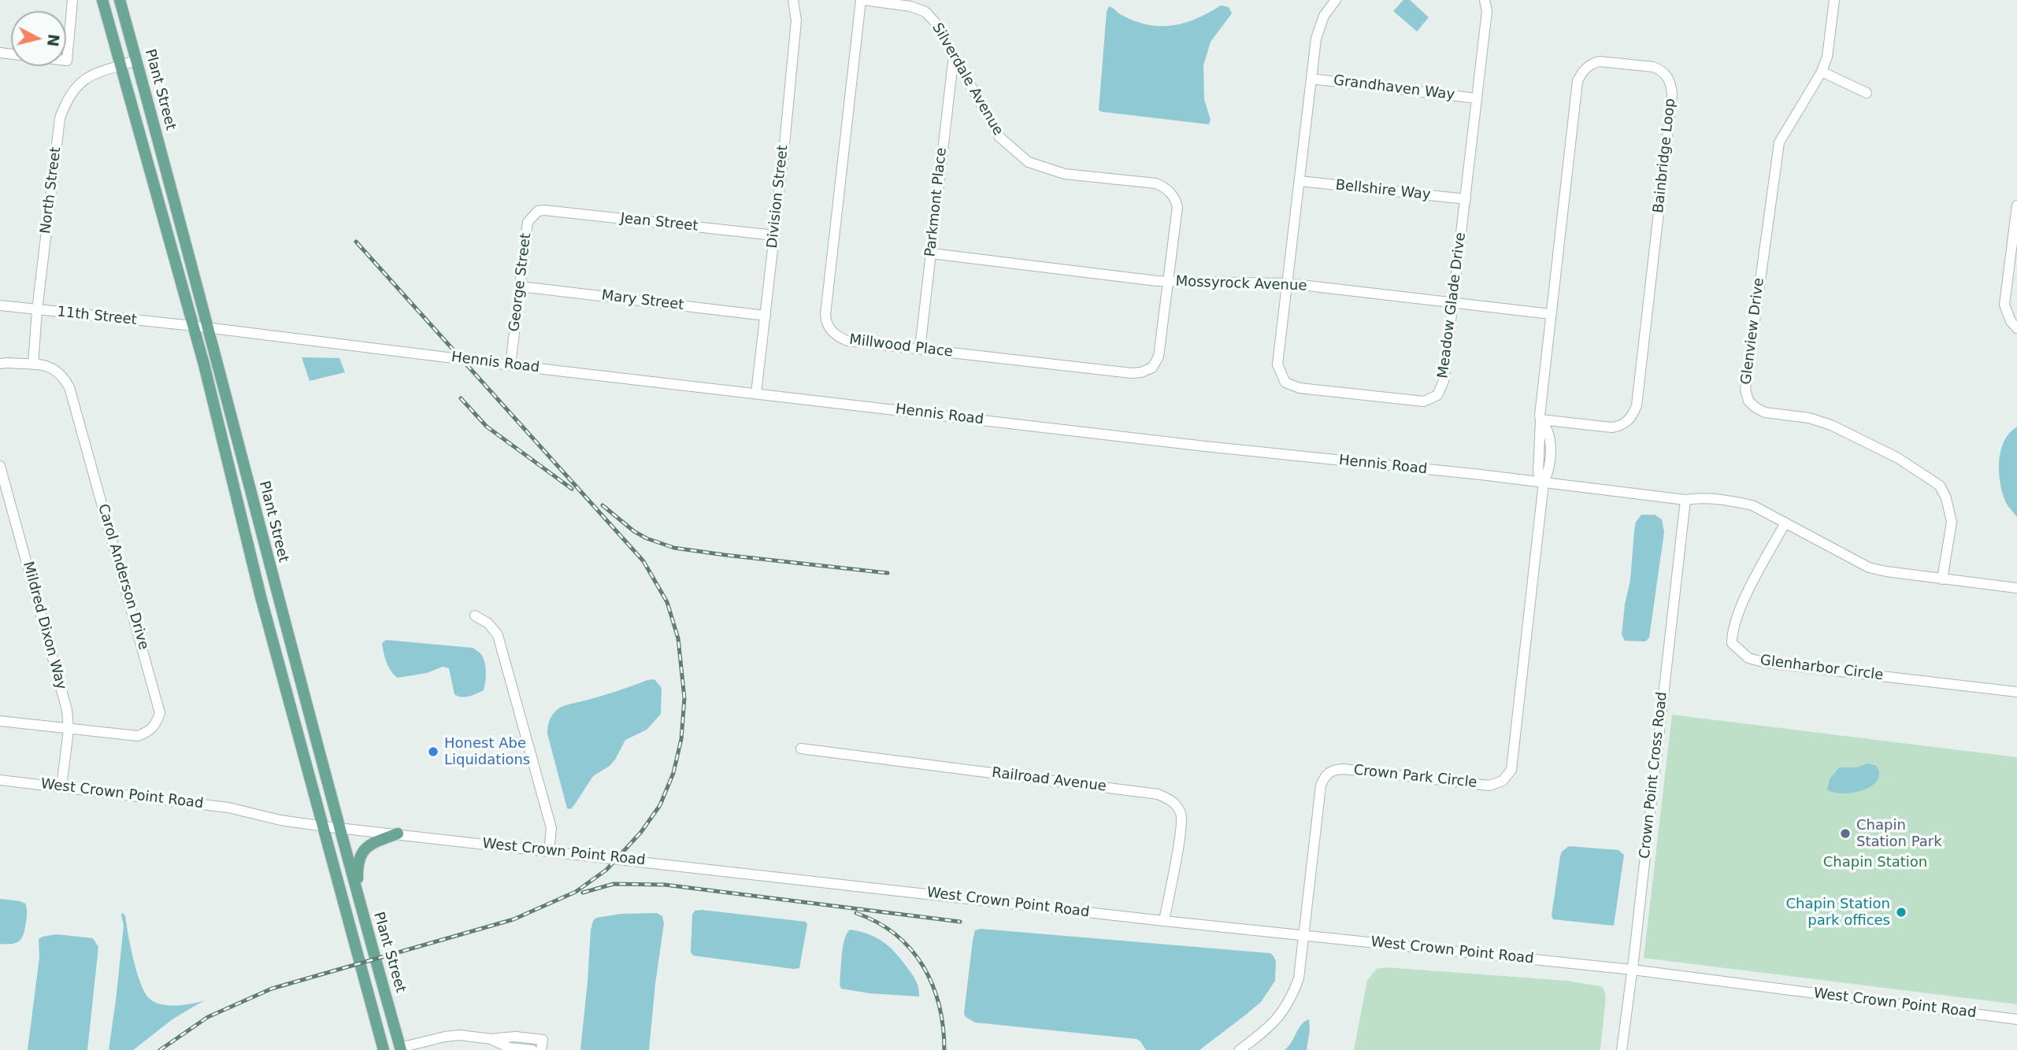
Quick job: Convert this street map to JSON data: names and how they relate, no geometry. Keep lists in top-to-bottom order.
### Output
{
  "streets": {
    "main road": ["Plant Street"],
    "street": [
      "Silverdale Avenue",
      "Grandhaven Way",
      "Bainbridge Loop",
      "North Street",
      "Bellshire Way",
      "Division Street",
      "Parkmont Place",
      "Jean Street",
      "George Street",
      "Mossyrock Avenue",
      "Mary Street",
      "Meadow Glade Drive",
      "11th Street",
      "Glenview Drive",
      "Millwood Place",
      "Hennis Road",
      "Carol Anderson Drive",
      "Mildred Dixon Way",
      "Glenharbor Circle",
      "Crown Point Cross Road",
      "Crown Park Circle",
      "Railroad Avenue",
      "West Crown Point Road"
    ]
  },
  "crossings": [
    ["Silverdale Avenue", "Parkmont Place"],
    ["Silverdale Avenue", "Mossyrock Avenue"],
    ["Silverdale Avenue", "Millwood Place"],
    ["Grandhaven Way", "Meadow Glade Drive"],
    ["Plant Street", "North Street"],
    ["Plant Street", "Hennis Road"],
    ["Plant Street", "West Crown Point Road"],
    ["Bainbridge Loop", "Mossyrock Avenue"],
    ["Bainbridge Loop", "Hennis Road"],
    ["Bainbridge Loop", "Crown Park Circle"],
    ["North Street", "11th Street"],
    ["North Street", "Carol Anderson Drive"],
    ["Bellshire Way", "Meadow Glade Drive"],
    ["Division Street", "Jean Street"],
    ["Division Street", "Mary Street"],
    ["Division Street", "Hennis Road"],
    ["Parkmont Place", "Mossyrock Avenue"],
    ["Parkmont Place", "Millwood Place"],
    ["Jean Street", "George Street"],
    ["George Street", "Mary Street"],
    ["George Street", "Hennis Road"],
    ["Mossyrock Avenue", "Meadow Glade Drive"],
    ["Mossyrock Avenue", "Millwood Place"],
    ["11th Street", "Hennis Road"],
    ["Glenview Drive", "Hennis Road"],
    ["Hennis Road", "Glenharbor Circle"],
    ["Hennis Road", "Crown Point Cross Road"],
    ["Hennis Road", "Crown Park Circle"],
    ["Carol Anderson Drive", "Mildred Dixon Way"],
    ["Mildred Dixon Way", "West Crown Point Road"],
    ["Crown Point Cross Road", "West Crown Point Road"],
    ["Crown Park Circle", "West Crown Point Road"],
    ["Railroad Avenue", "West Crown Point Road"]
  ],
  "parks": ["Chapin Station"],
  "places": ["Honest Abe Liquidations", "Chapin Station Park", "Chapin Station park offices"],
  "north": "right"
}
